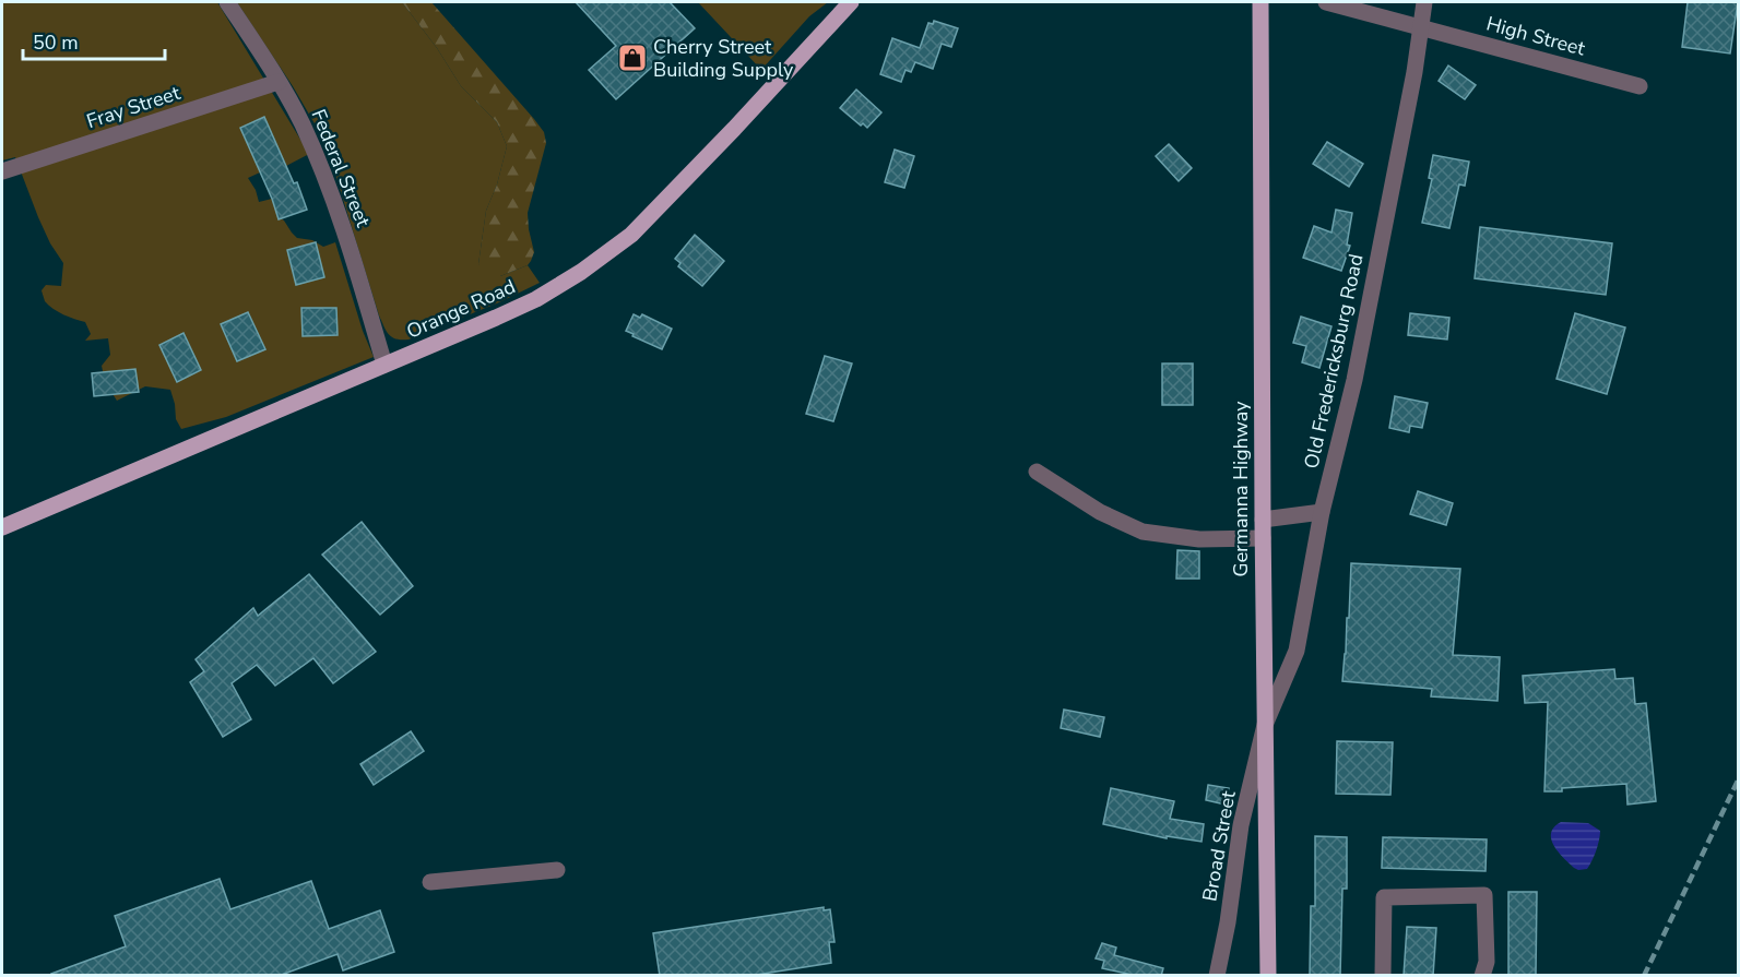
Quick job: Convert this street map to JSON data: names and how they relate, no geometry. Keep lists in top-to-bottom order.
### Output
{
  "streets": {
    "main road": ["Orange Road", "Germanna Highway"],
    "street": [
      "High Street",
      "Fray Street",
      "Federal Street",
      "Old Fredericksburg Road",
      "Broad Street"
    ]
  },
  "crossings": [
    ["High Street", "Old Fredericksburg Road"],
    ["Fray Street", "Federal Street"],
    ["Federal Street", "Orange Road"],
    ["Old Fredericksburg Road", "Germanna Highway"],
    ["Old Fredericksburg Road", "Broad Street"],
    ["Germanna Highway", "Broad Street"]
  ],
  "places": {
    "shop": ["Cherry Street Building Supply"]
  },
  "scale_bar": "50 m"
}
